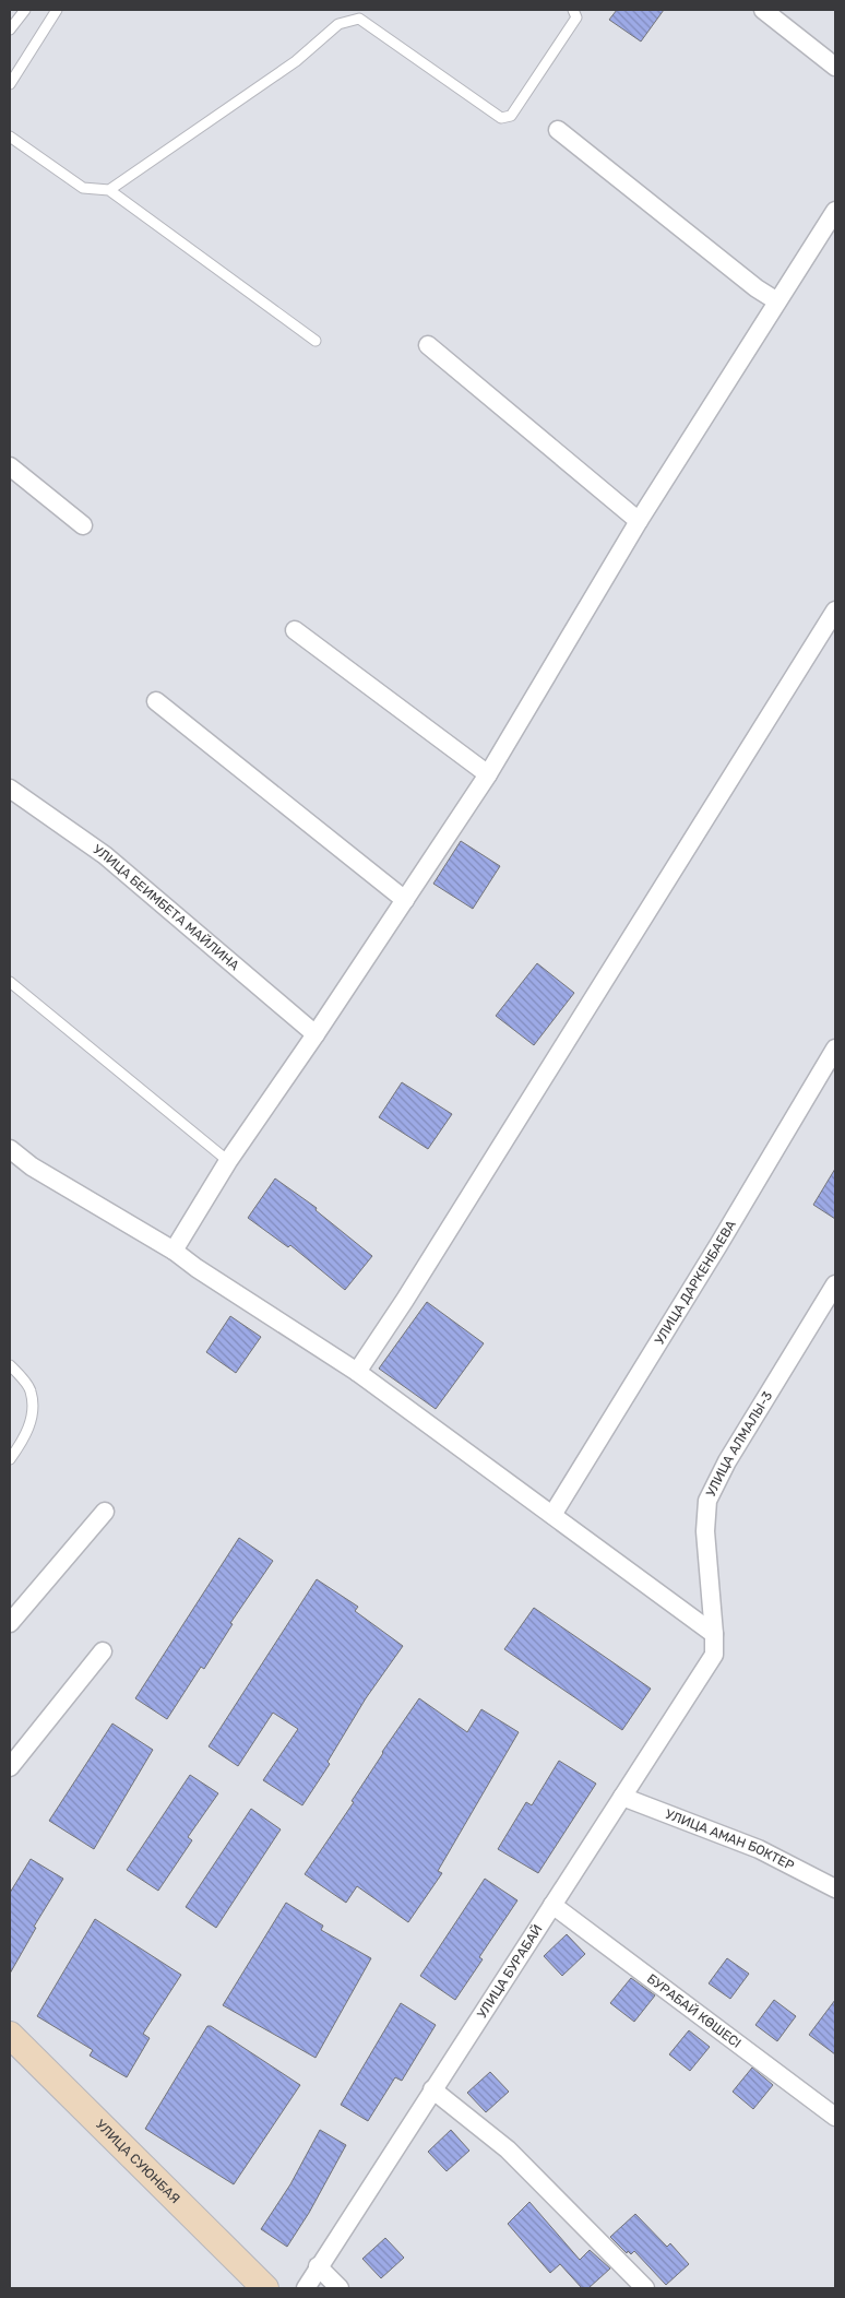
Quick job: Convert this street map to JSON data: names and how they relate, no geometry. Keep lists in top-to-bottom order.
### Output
{
  "streets": {
    "street": [
      "УЛИЦА БЕИМБЕТА МАЙЛИНА",
      "УЛИЦА ДАРКЕНБАЕВА",
      "УЛИЦА АЛМАЛЫ-3",
      "УЛИЦА АМАН БОКТЕР",
      "УЛИЦА БУРАБАЙ",
      "БУРАБАЙ КӨШЕСІ",
      "УЛИЦА СУЮНБАЯ"
    ]
  },
  "crossings": [
    ["УЛИЦА АЛМАЛЫ-3", "УЛИЦА БУРАБАЙ"],
    ["УЛИЦА АМАН БОКТЕР", "УЛИЦА БУРАБАЙ"],
    ["УЛИЦА БУРАБАЙ", "БУРАБАЙ КӨШЕСІ"]
  ]
}
